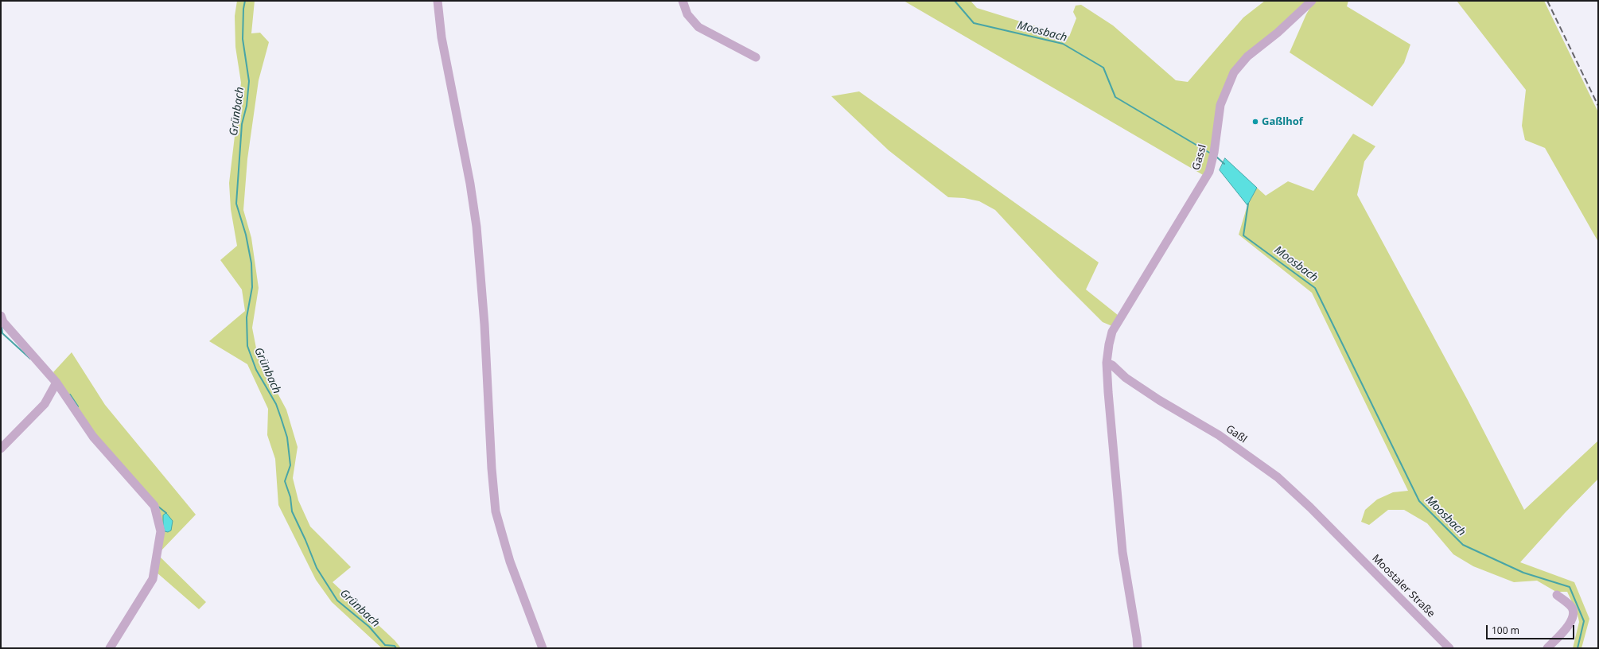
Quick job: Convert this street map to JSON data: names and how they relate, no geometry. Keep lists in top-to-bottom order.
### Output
{
  "streets": {
    "street": ["Gassl", "Gaßl", "Moostaler Straße"]
  },
  "crossings": [
    ["Gassl", "Gaßl"],
    ["Gaßl", "Moostaler Straße"]
  ],
  "water": ["Moosbach", "Grünbach"],
  "places": ["Gaßlhof"],
  "scale_bar": "100 m"
}
